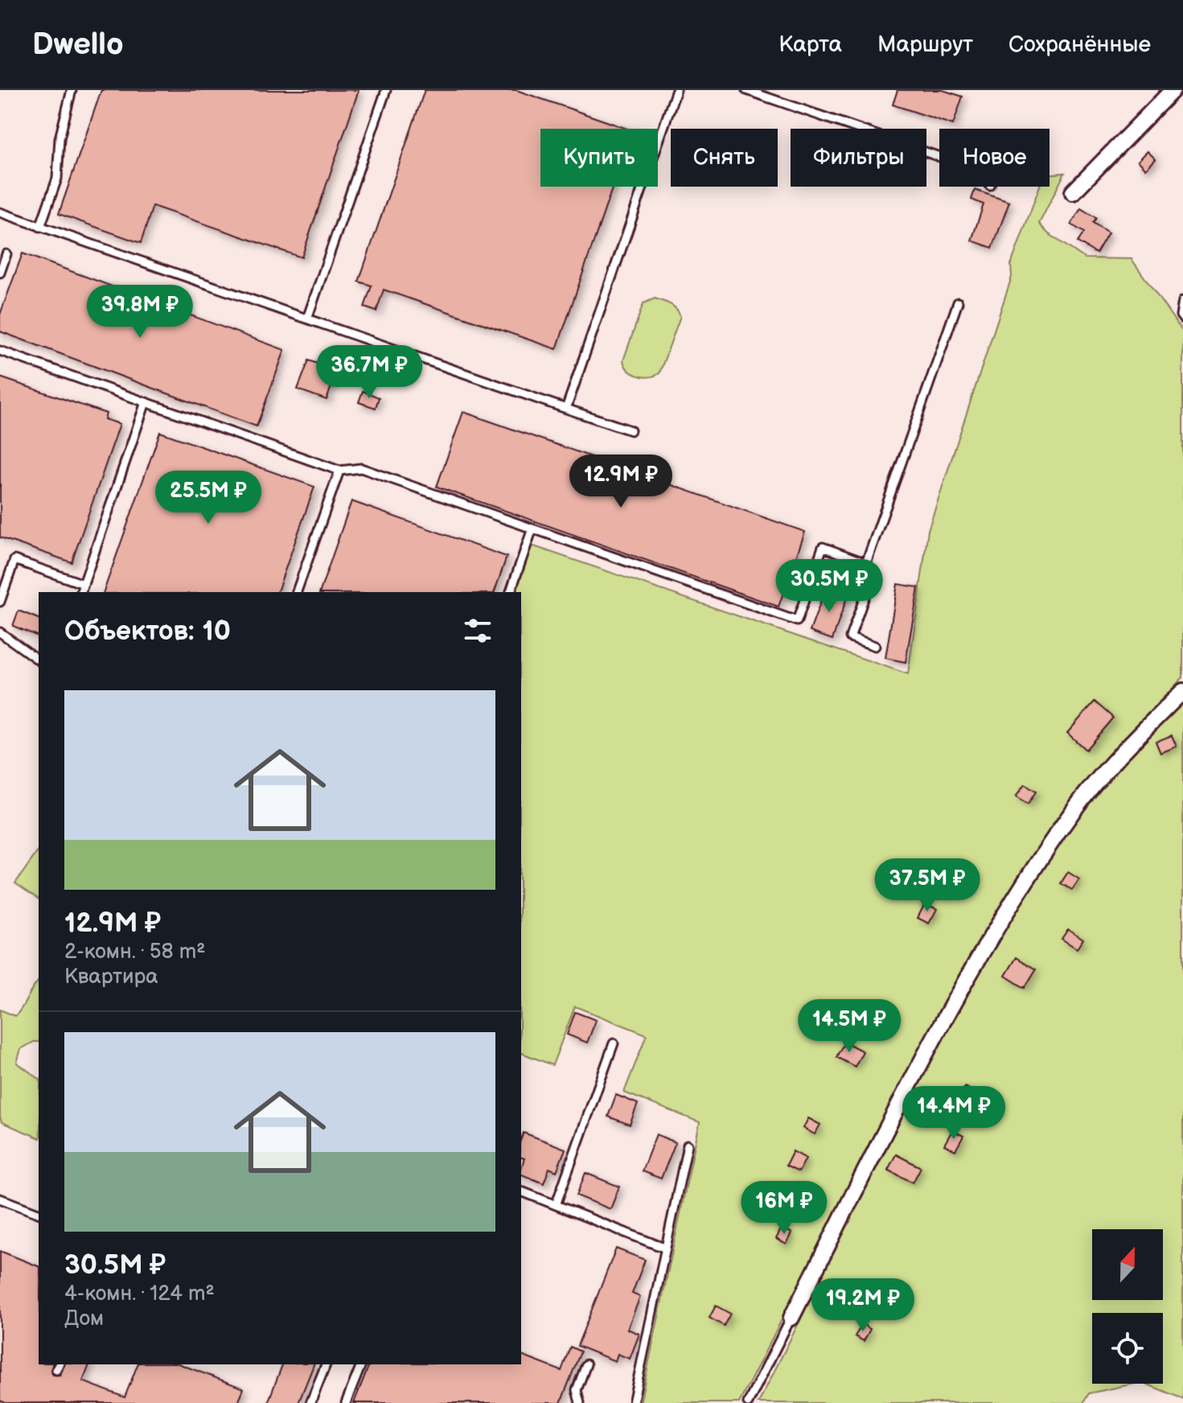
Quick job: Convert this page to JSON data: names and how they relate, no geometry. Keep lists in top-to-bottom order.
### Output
{
  "north": "top",
  "page": {
    "header": "Dwello",
    "nav": ["Карта", "Маршрут", "Сохранённые"],
    "chip": [
      "Купить",
      "Снять",
      "Фильтры",
      "Новое"
    ],
    "price": [
      "39.8M ₽",
      "36.7M ₽",
      "12.9M ₽",
      "25.5M ₽",
      "30.5M ₽",
      "37.5M ₽",
      "14.5M ₽",
      "14.4M ₽",
      "16M ₽",
      "19.2M ₽"
    ],
    "heading": "Объектов: 10",
    "list": [
      {
        "name": "12.9M ₽",
        "note": "2-комн. · 58 m² · Квартира"
      },
      {
        "name": "30.5M ₽",
        "note": "4-комн. · 124 m² · Дом"
      }
    ]
  }
}
